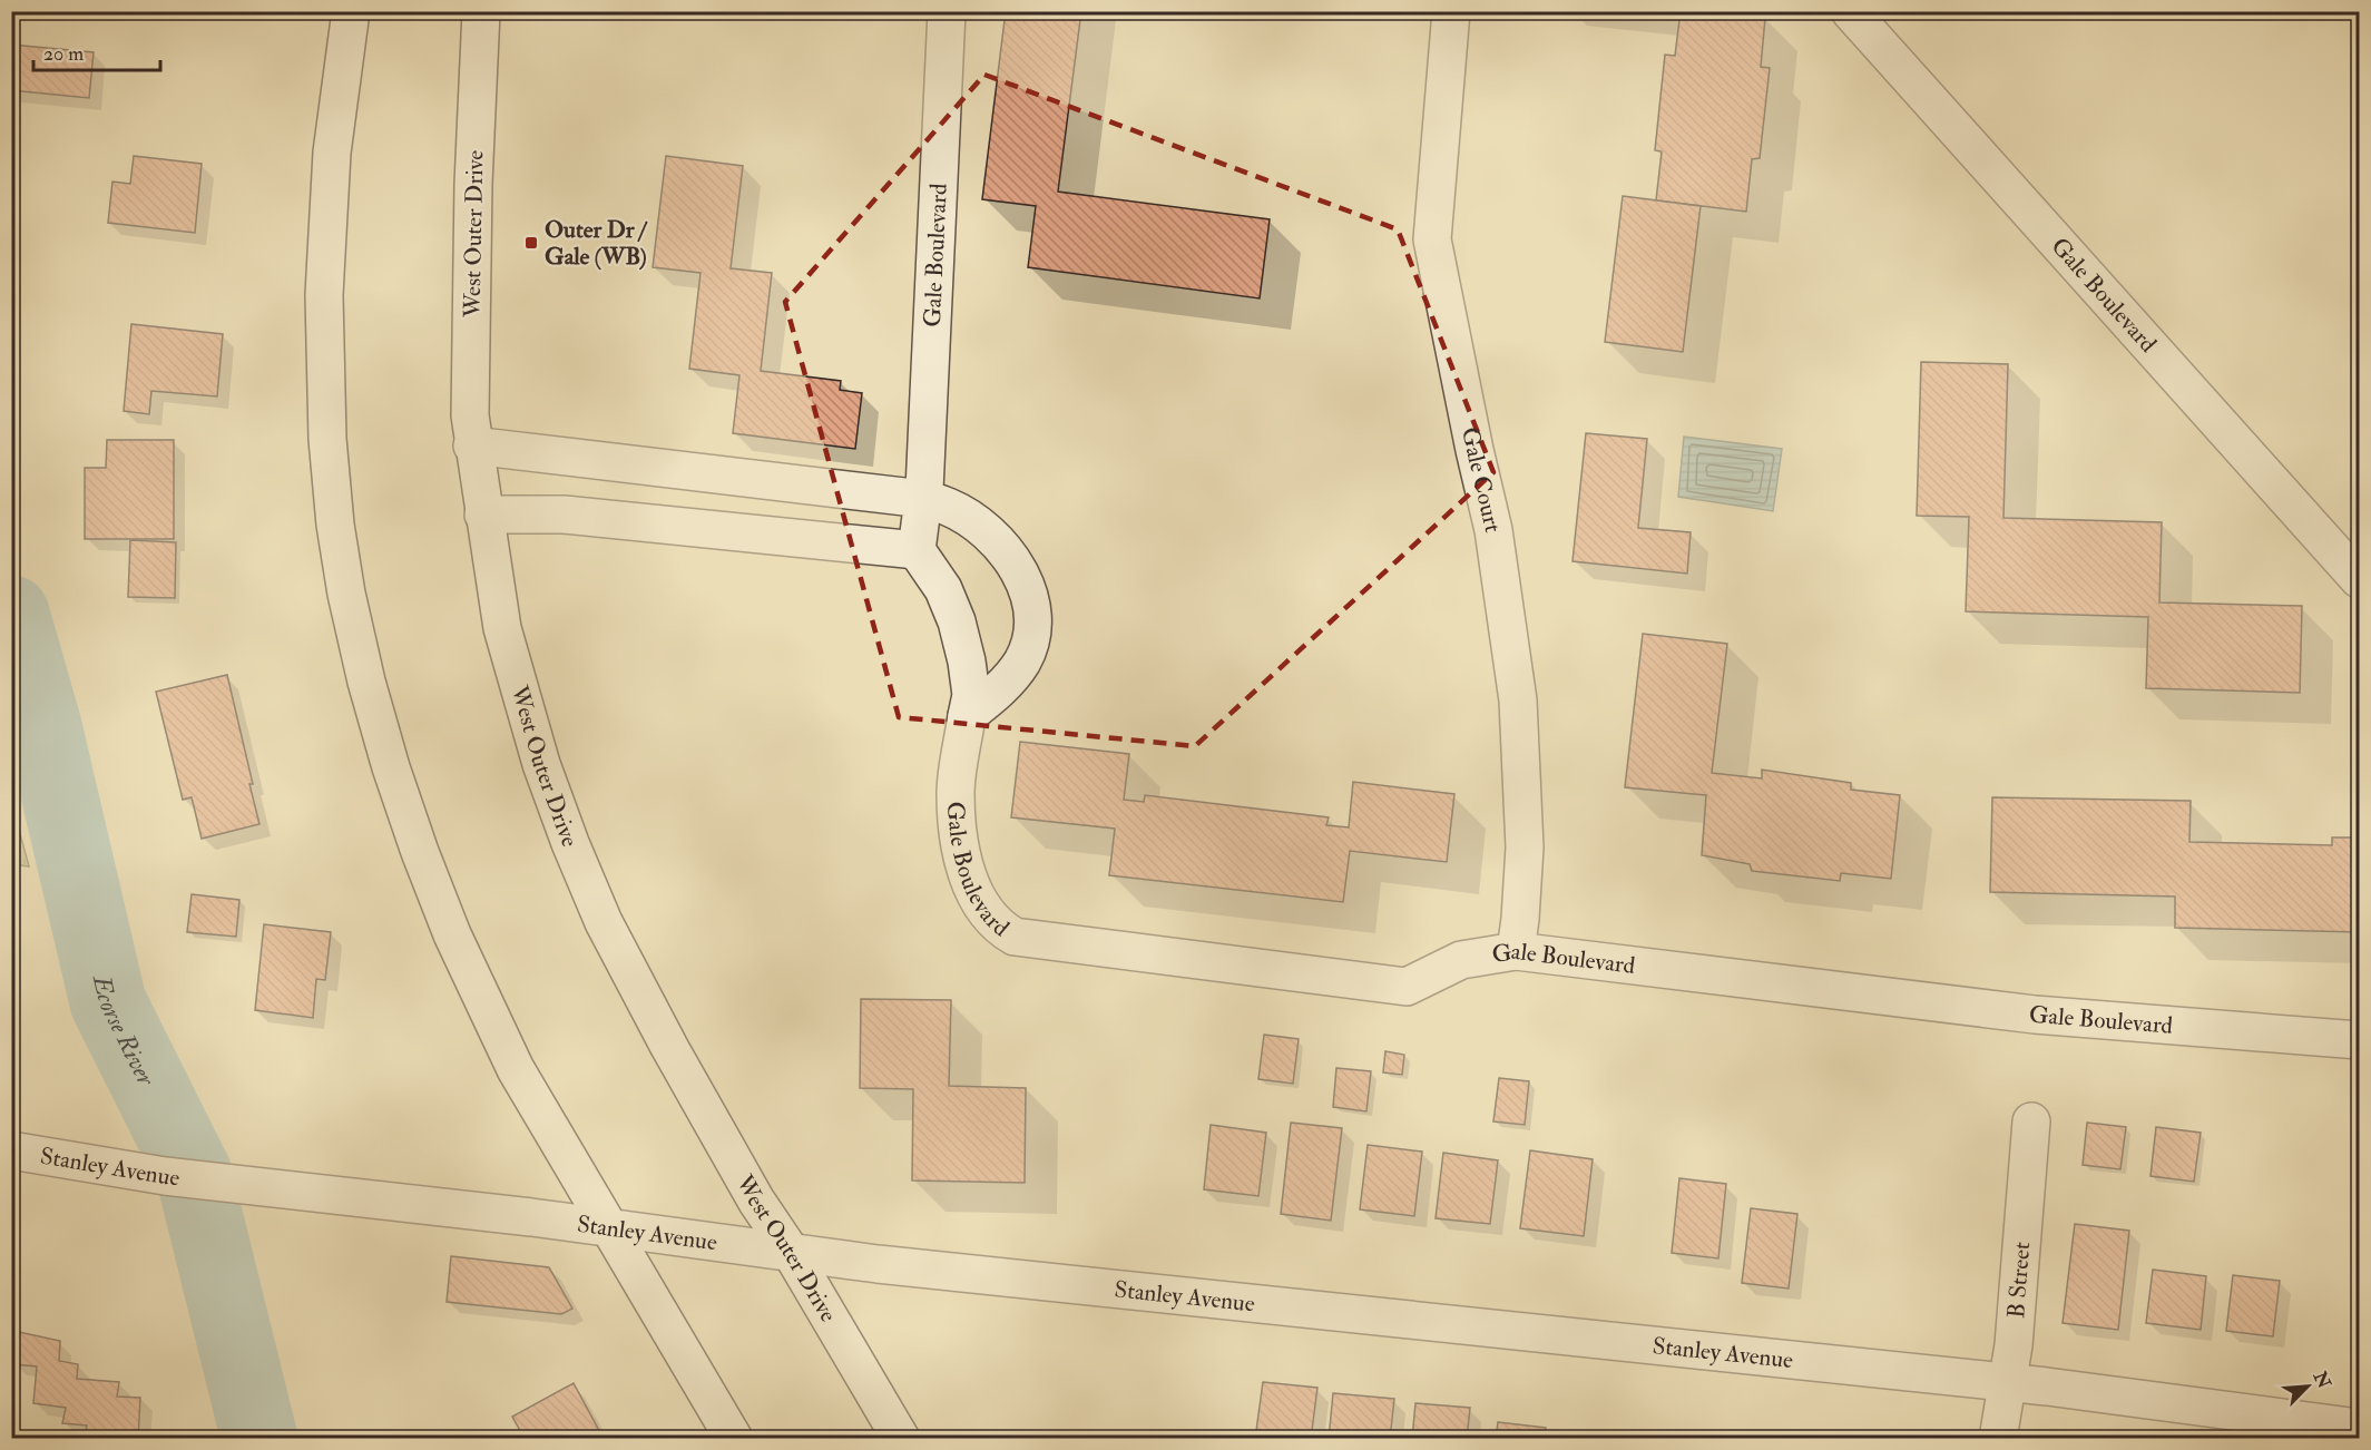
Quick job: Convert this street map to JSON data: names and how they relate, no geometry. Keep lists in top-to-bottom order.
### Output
{
  "streets": {
    "street": [
      "West Outer Drive",
      "Gale Boulevard",
      "Gale Court",
      "Stanley Avenue",
      "B Street"
    ]
  },
  "crossings": [
    ["West Outer Drive", "Stanley Avenue"],
    ["Gale Boulevard", "Gale Court"],
    ["Stanley Avenue", "B Street"]
  ],
  "water": ["Ecorse River"],
  "places": {
    "transit": ["Outer Dr / Gale (WB)"]
  },
  "scale_bar": "20 m",
  "north": "top right"
}
